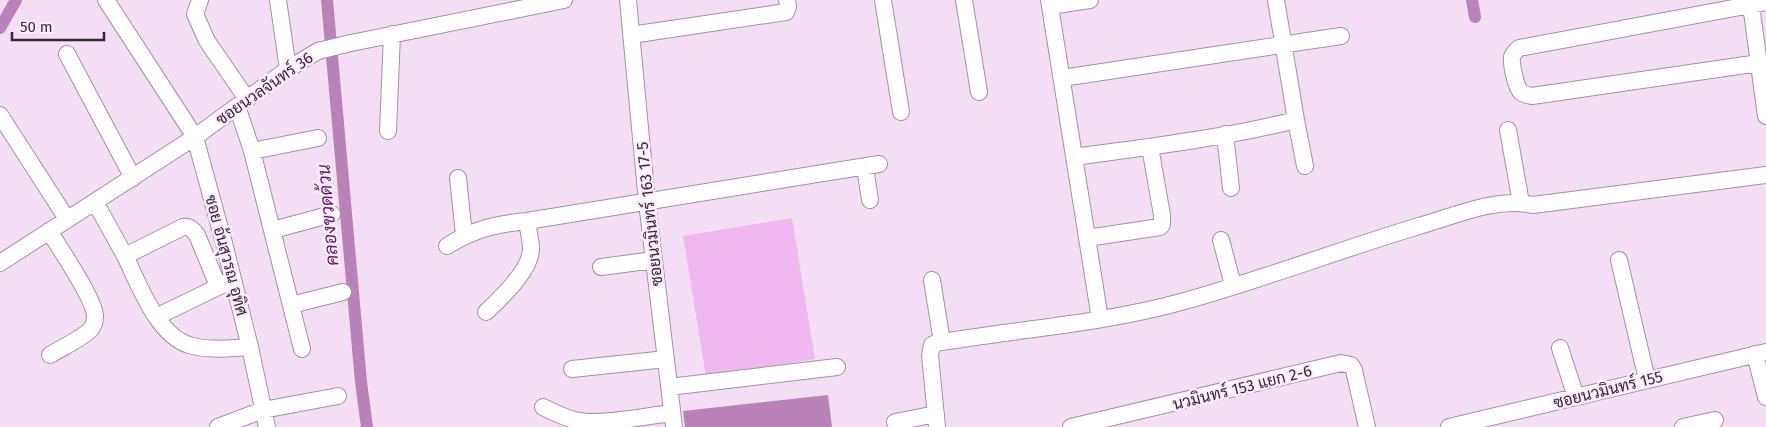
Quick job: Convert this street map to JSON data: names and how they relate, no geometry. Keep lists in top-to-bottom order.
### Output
{
  "streets": {
    "street": [
      "ซอยนวลจันทร์ 36",
      "ซอยนวมินทร์ 163 17-5",
      "ซอย อ้นสุวรณ อุทิศ",
      "นวมินทร์ 153 แยก 2-6",
      "ซอยนวมินทร์ 155"
    ]
  },
  "crossings": [
    ["ซอยนวลจันทร์ 36", "ซอย อ้นสุวรณ อุทิศ"]
  ],
  "water": ["คลองขวดด้วน"],
  "scale_bar": "50 m"
}
